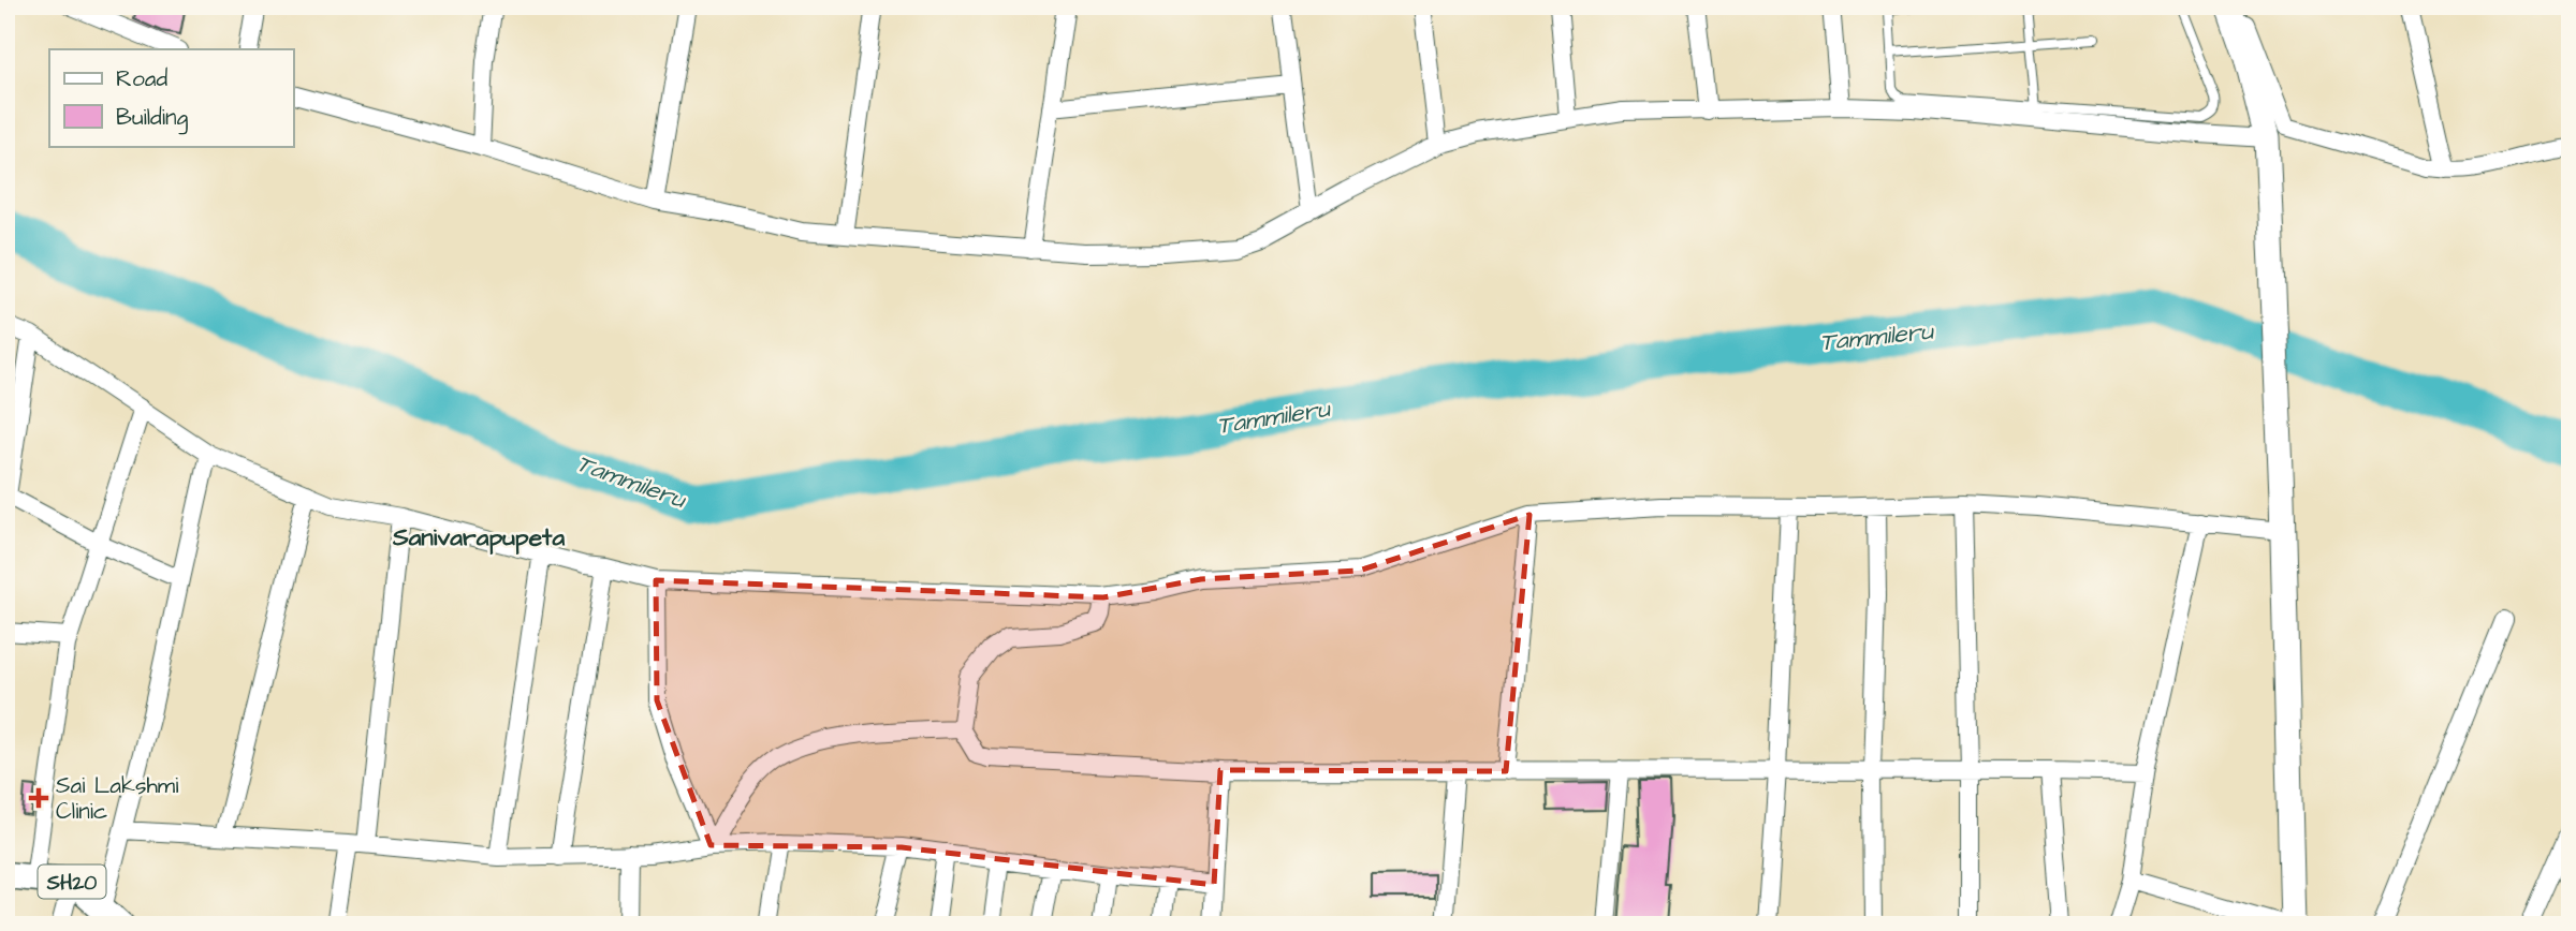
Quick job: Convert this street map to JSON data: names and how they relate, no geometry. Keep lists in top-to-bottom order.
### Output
{
  "streets": {
    "main road": ["SH20"]
  },
  "districts": ["Sanivarapupeta"],
  "water": ["Tammileru"],
  "places": {
    "health": ["Sai Lakshmi Clinic"]
  },
  "legend": ["Road", "Building"]
}
